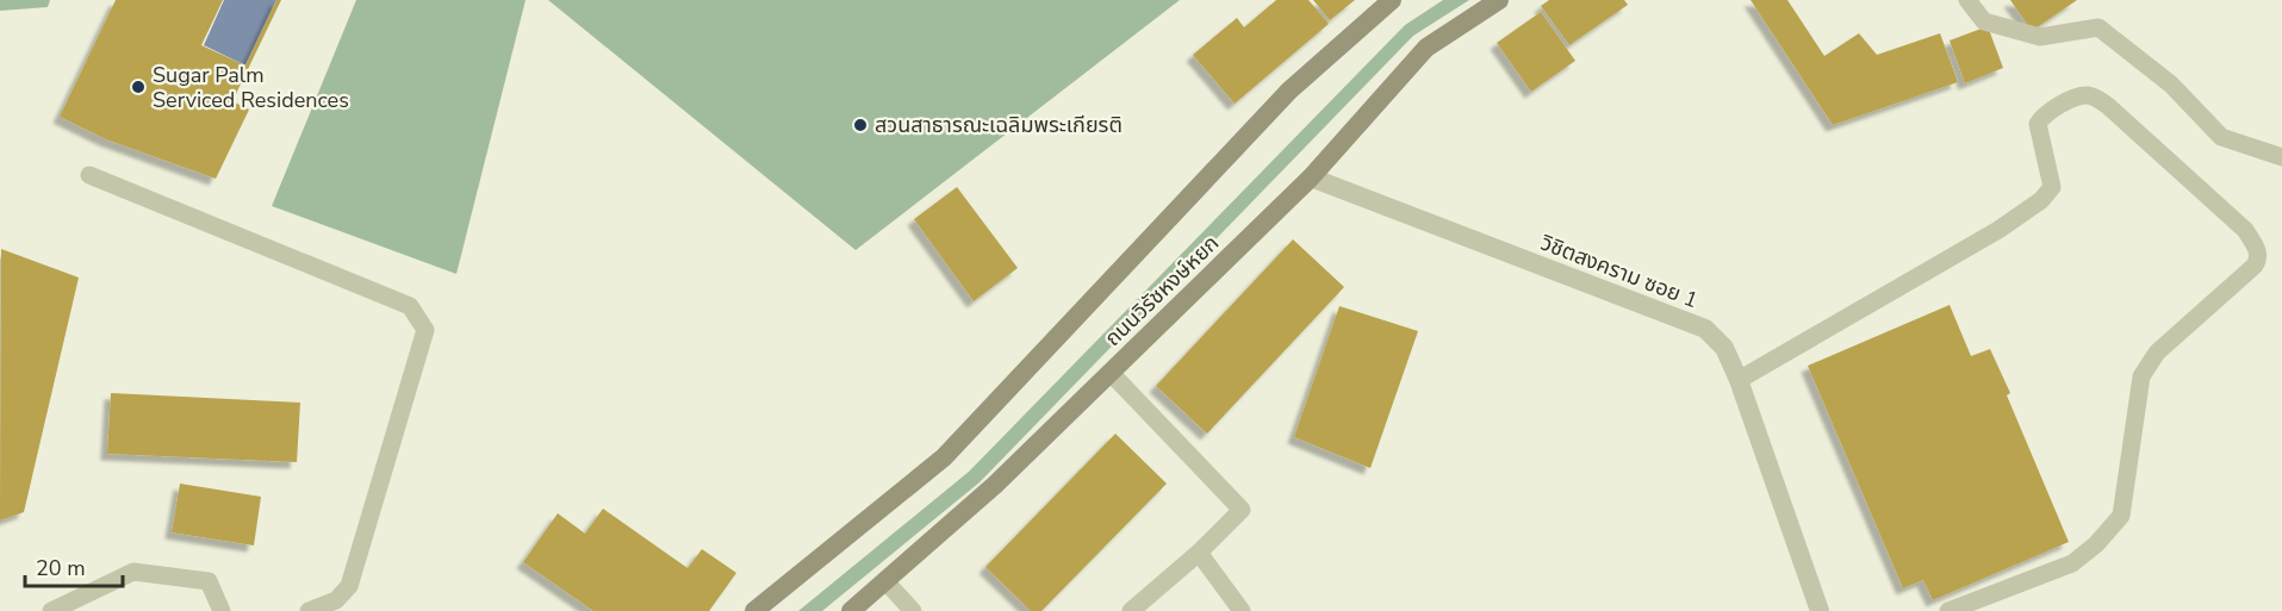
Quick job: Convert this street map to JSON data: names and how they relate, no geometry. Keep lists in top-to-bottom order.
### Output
{
  "streets": {
    "main road": ["ถนนวิรัชหงษ์หยก"],
    "street": ["วิชิตสงคราม ซอย 1"]
  },
  "crossings": [
    ["วิชิตสงคราม ซอย 1", "ถนนวิรัชหงษ์หยก"]
  ],
  "places": ["Sugar Palm Serviced Residences", "สวนสาธารณะเฉลิมพระเกียรติ"],
  "scale_bar": "20 m"
}
